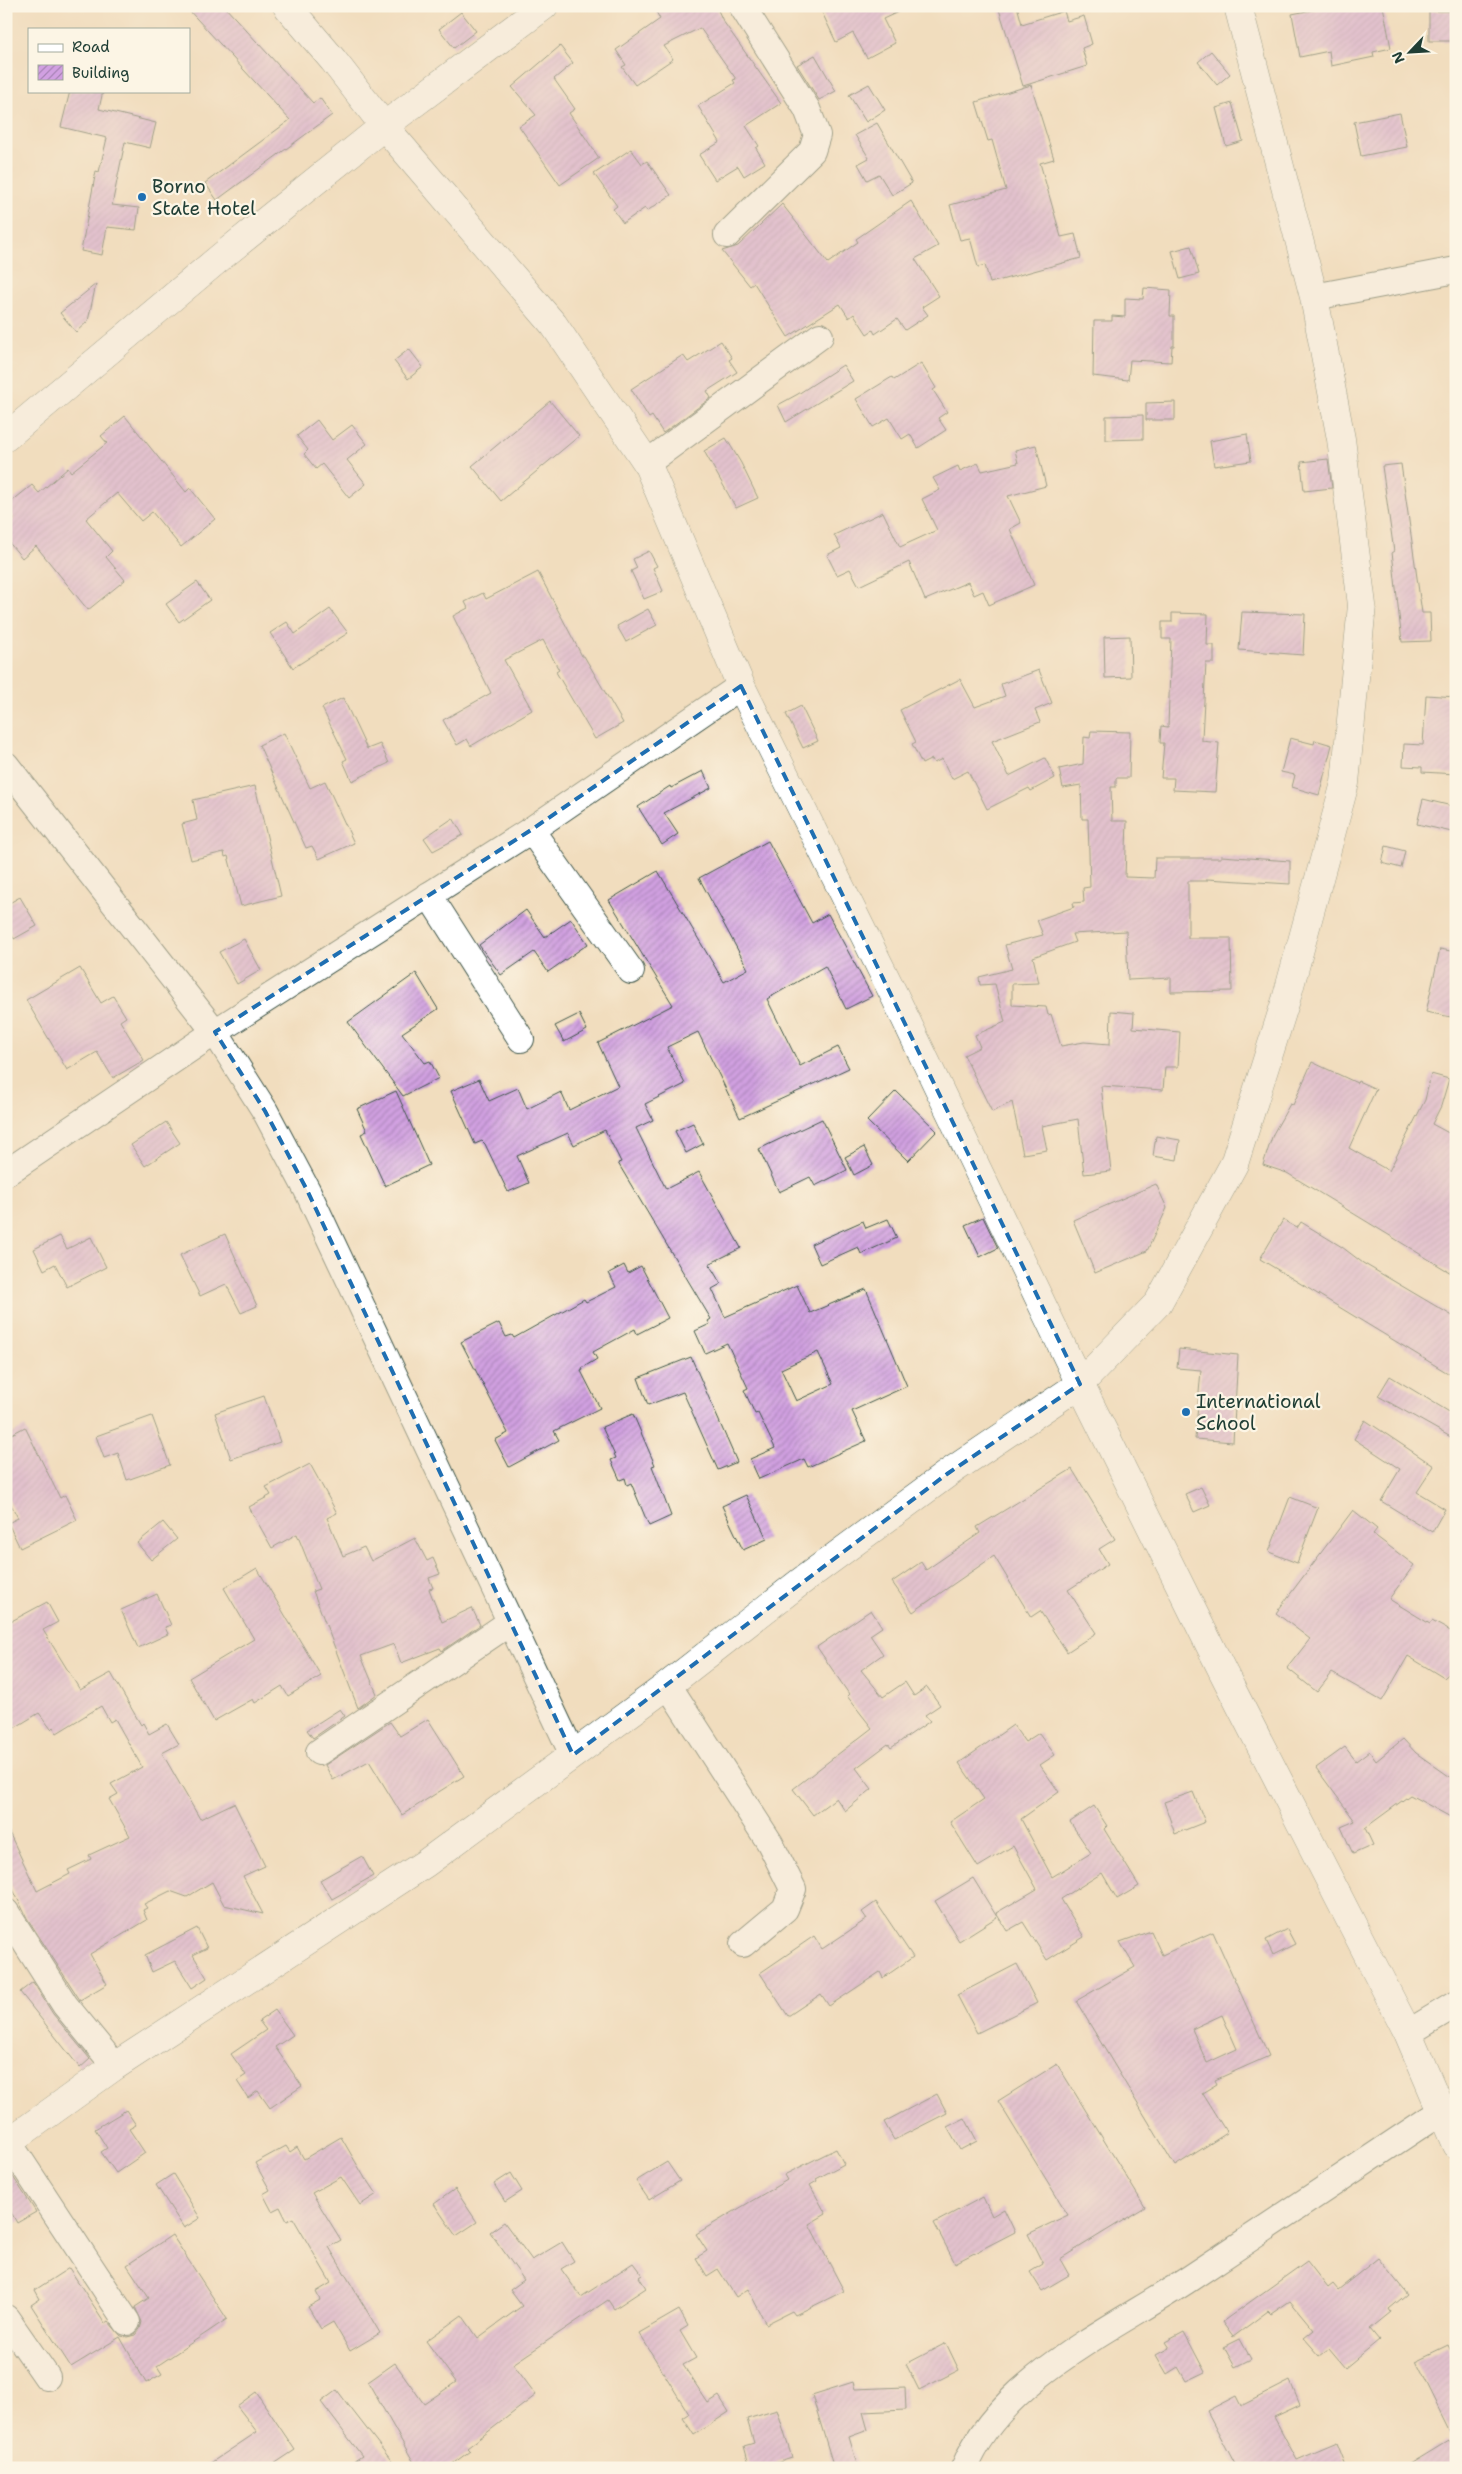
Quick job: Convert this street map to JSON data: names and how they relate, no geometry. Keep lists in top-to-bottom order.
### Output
{
  "places": ["Borno State Hotel", "International School"],
  "legend": ["Road", "Building"],
  "north": "bottom left"
}
